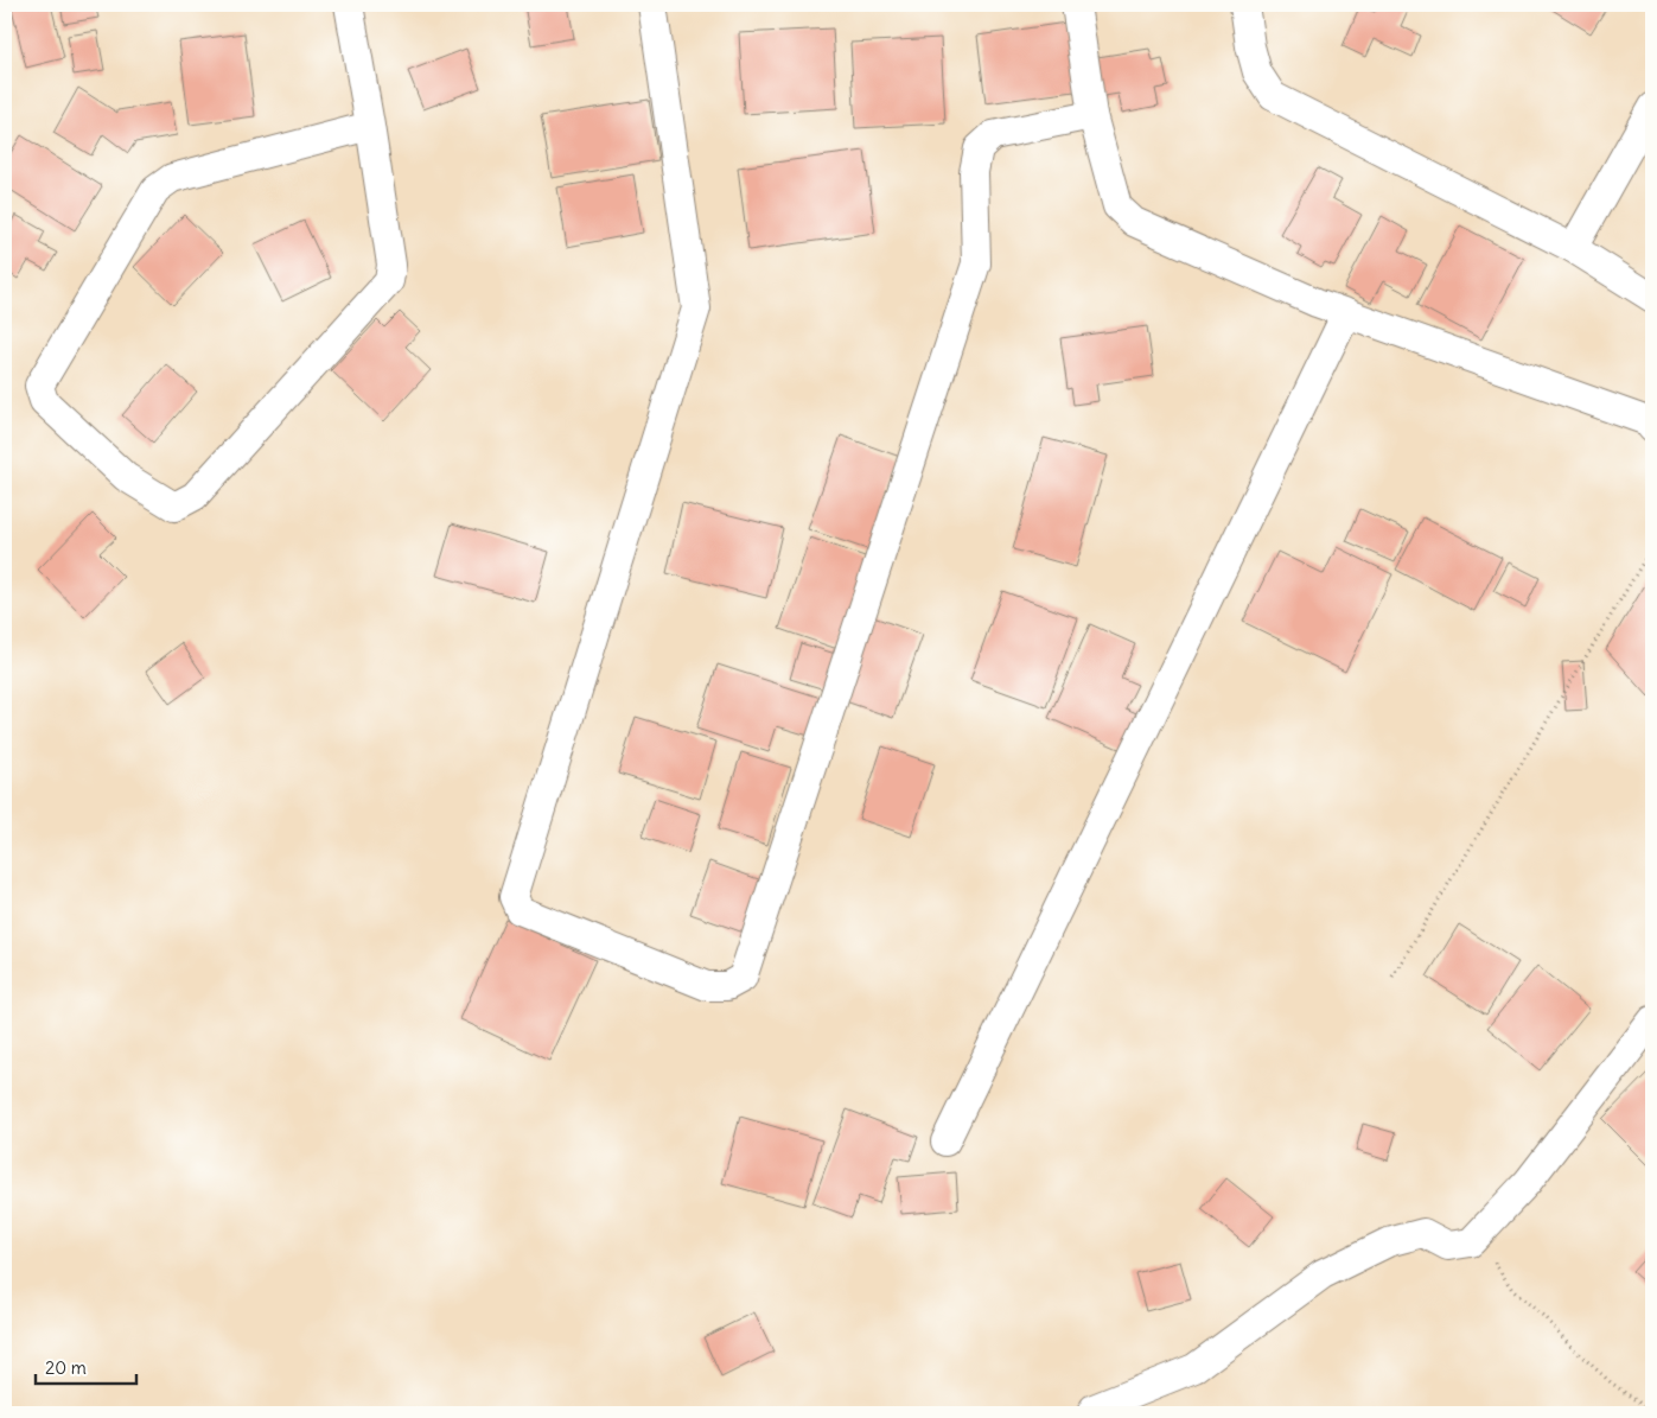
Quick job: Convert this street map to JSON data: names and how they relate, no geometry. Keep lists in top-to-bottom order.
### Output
{
  "scale_bar": "20 m"
}
